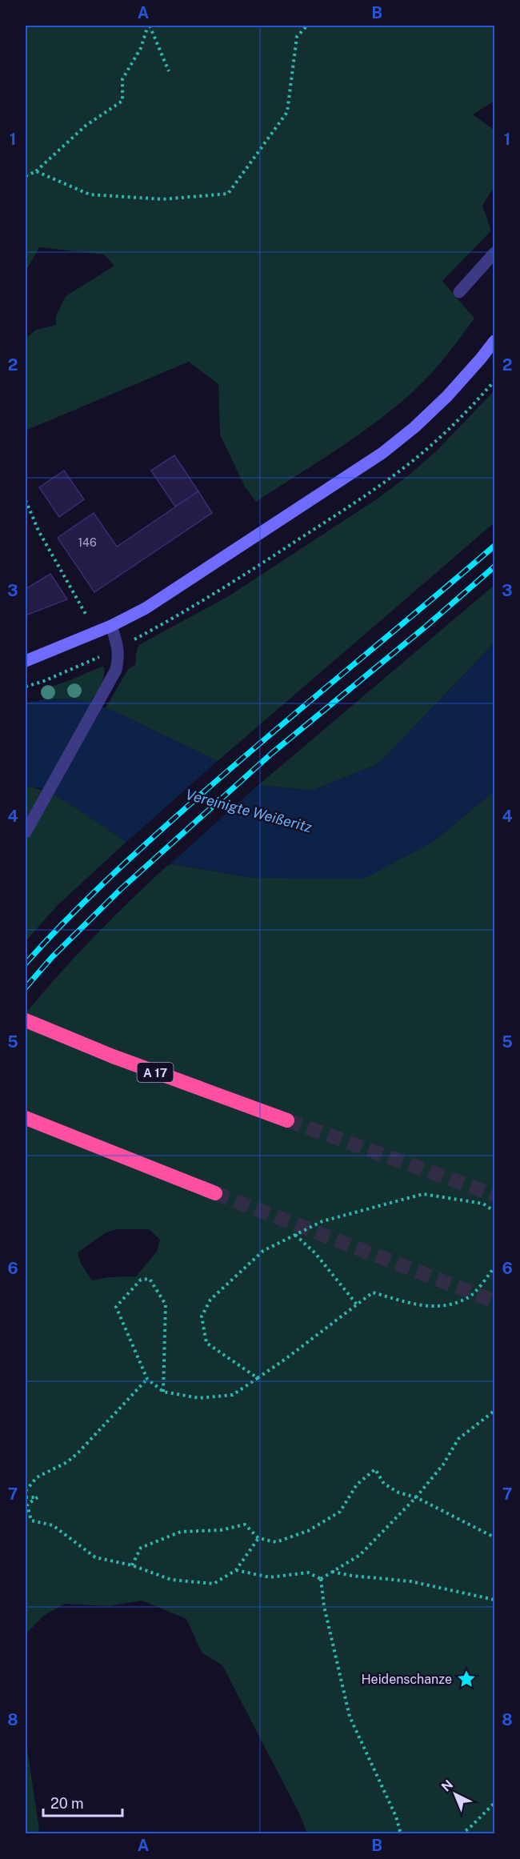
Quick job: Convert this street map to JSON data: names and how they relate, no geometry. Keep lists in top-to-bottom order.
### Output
{
  "streets": {
    "highway": ["A 17"]
  },
  "water": ["Vereinigte Weißeritz"],
  "places": {
    "place": ["Heidenschanze"]
  },
  "house_numbers": ["146"],
  "scale_bar": "20 m",
  "north": "top left",
  "grid": {
    "columns": ["A", "B"],
    "rows": [
      "1",
      "2",
      "3",
      "4",
      "5",
      "6",
      "7",
      "8"
    ]
  }
}
